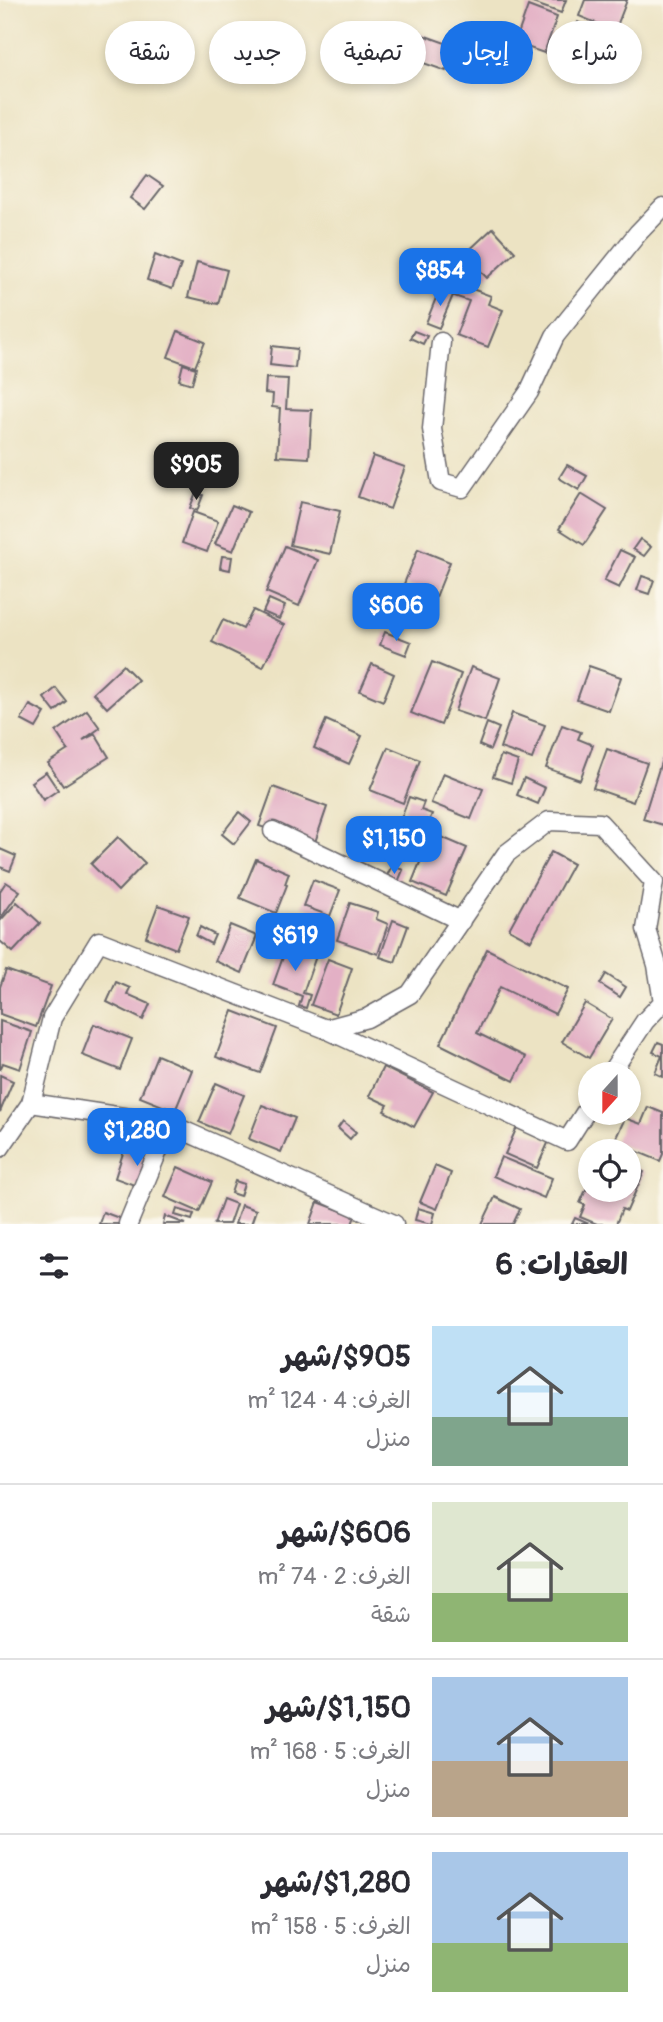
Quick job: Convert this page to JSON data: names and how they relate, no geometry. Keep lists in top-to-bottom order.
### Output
{
  "north": "bottom",
  "page": {
    "chip": [
      "شراء",
      "إيجار",
      "تصفية",
      "جديد",
      "شقة"
    ],
    "price": [
      "$854",
      "$905",
      "$606",
      "$1,150",
      "$619",
      "$1,280"
    ],
    "heading": "العقارات: 6",
    "list": [
      {
        "name": "$905/شهر",
        "note": "الغرف: 4 · 124 m² · منزل"
      },
      {
        "name": "$606/شهر",
        "note": "الغرف: 2 · 74 m² · شقة"
      },
      {
        "name": "$1,150/شهر",
        "note": "الغرف: 5 · 168 m² · منزل"
      },
      {
        "name": "$1,280/شهر",
        "note": "الغرف: 5 · 158 m² · منزل"
      }
    ]
  }
}
